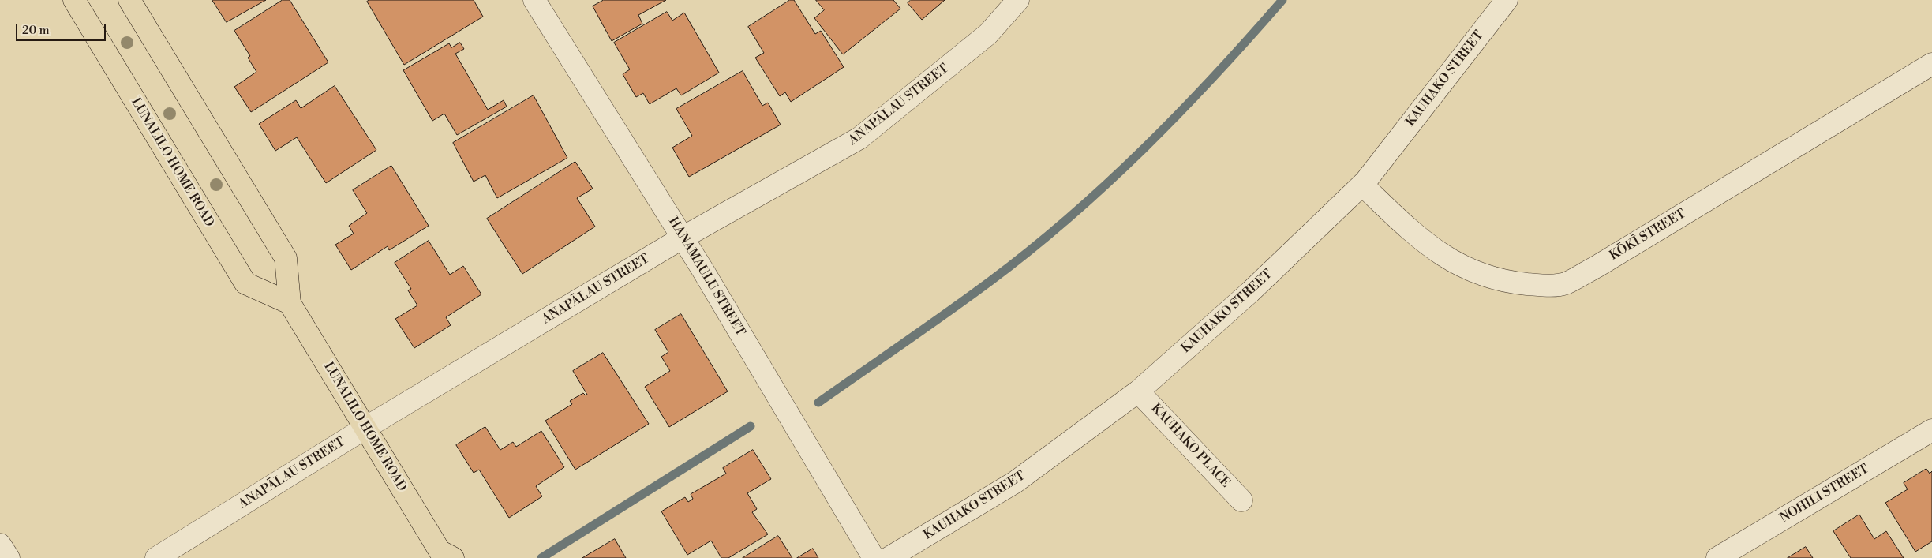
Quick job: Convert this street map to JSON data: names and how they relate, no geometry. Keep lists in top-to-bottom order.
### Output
{
  "streets": {
    "main road": ["LUNALILO HOME ROAD"],
    "street": [
      "KAUHAKO STREET",
      "ANAPĀLAU STREET",
      "KŌKĪ STREET",
      "HANAMAULU STREET",
      "KAUHAKO PLACE",
      "NOHILI STREET"
    ]
  },
  "crossings": [
    ["KAUHAKO STREET", "KŌKĪ STREET"],
    ["KAUHAKO STREET", "KAUHAKO PLACE"],
    ["ANAPĀLAU STREET", "LUNALILO HOME ROAD"],
    ["ANAPĀLAU STREET", "HANAMAULU STREET"]
  ],
  "scale_bar": "20 m"
}
